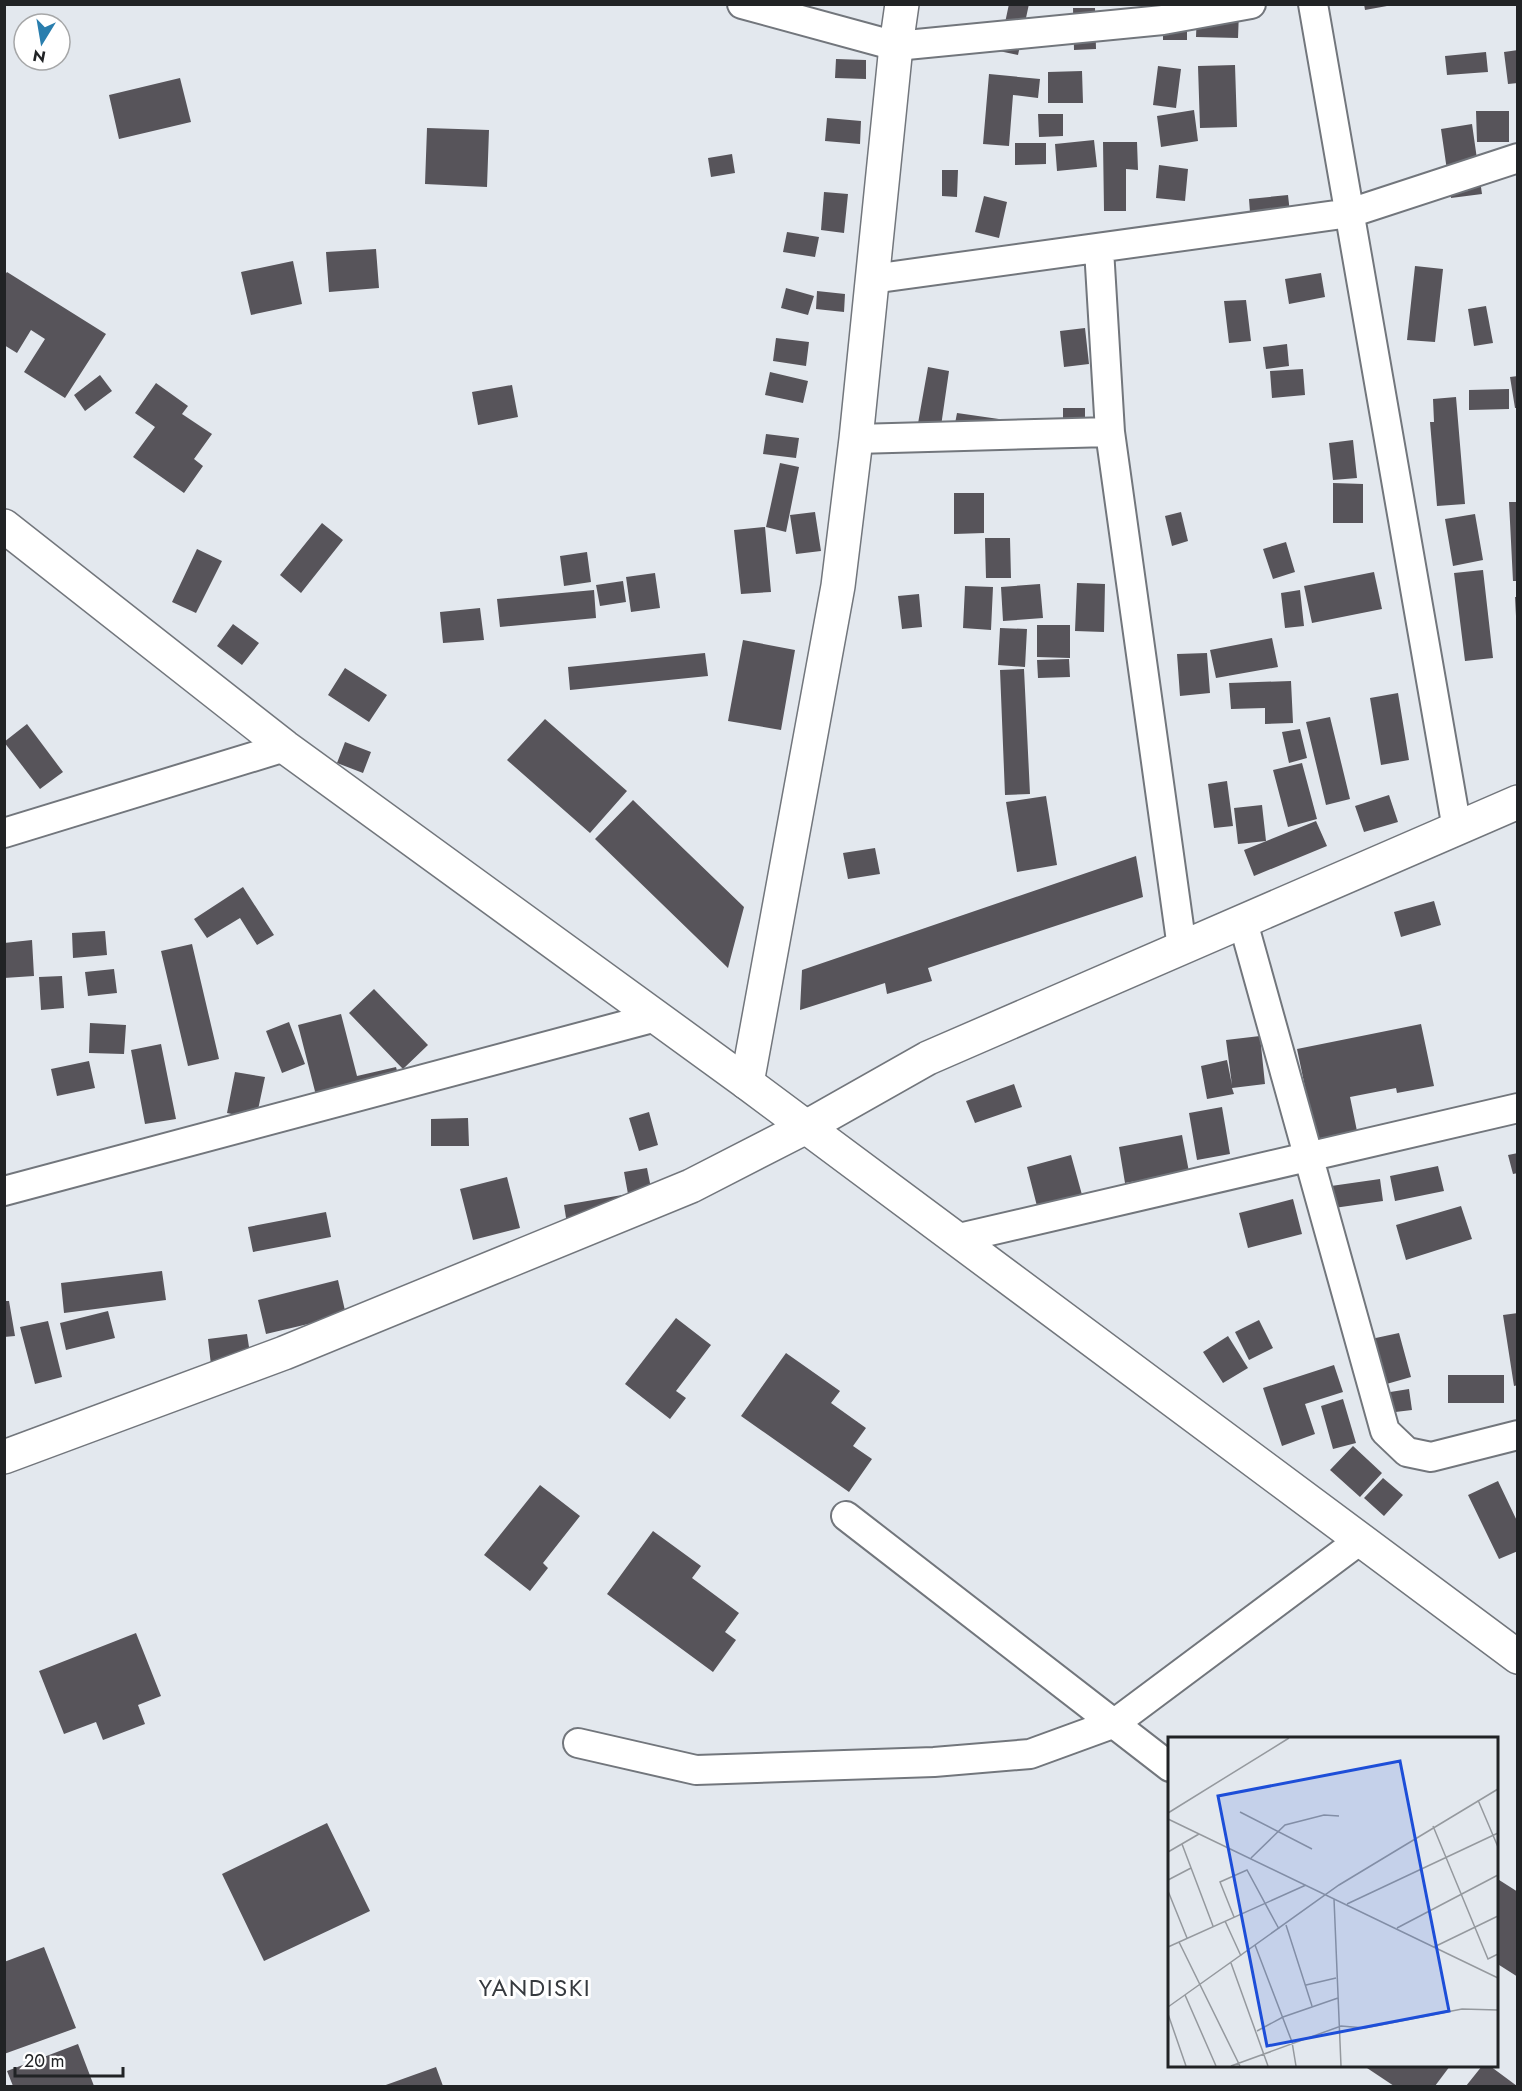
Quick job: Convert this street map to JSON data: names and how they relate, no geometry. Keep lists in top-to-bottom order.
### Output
{
  "districts": ["YANDISKI"],
  "scale_bar": "20 m",
  "north": "bottom"
}
